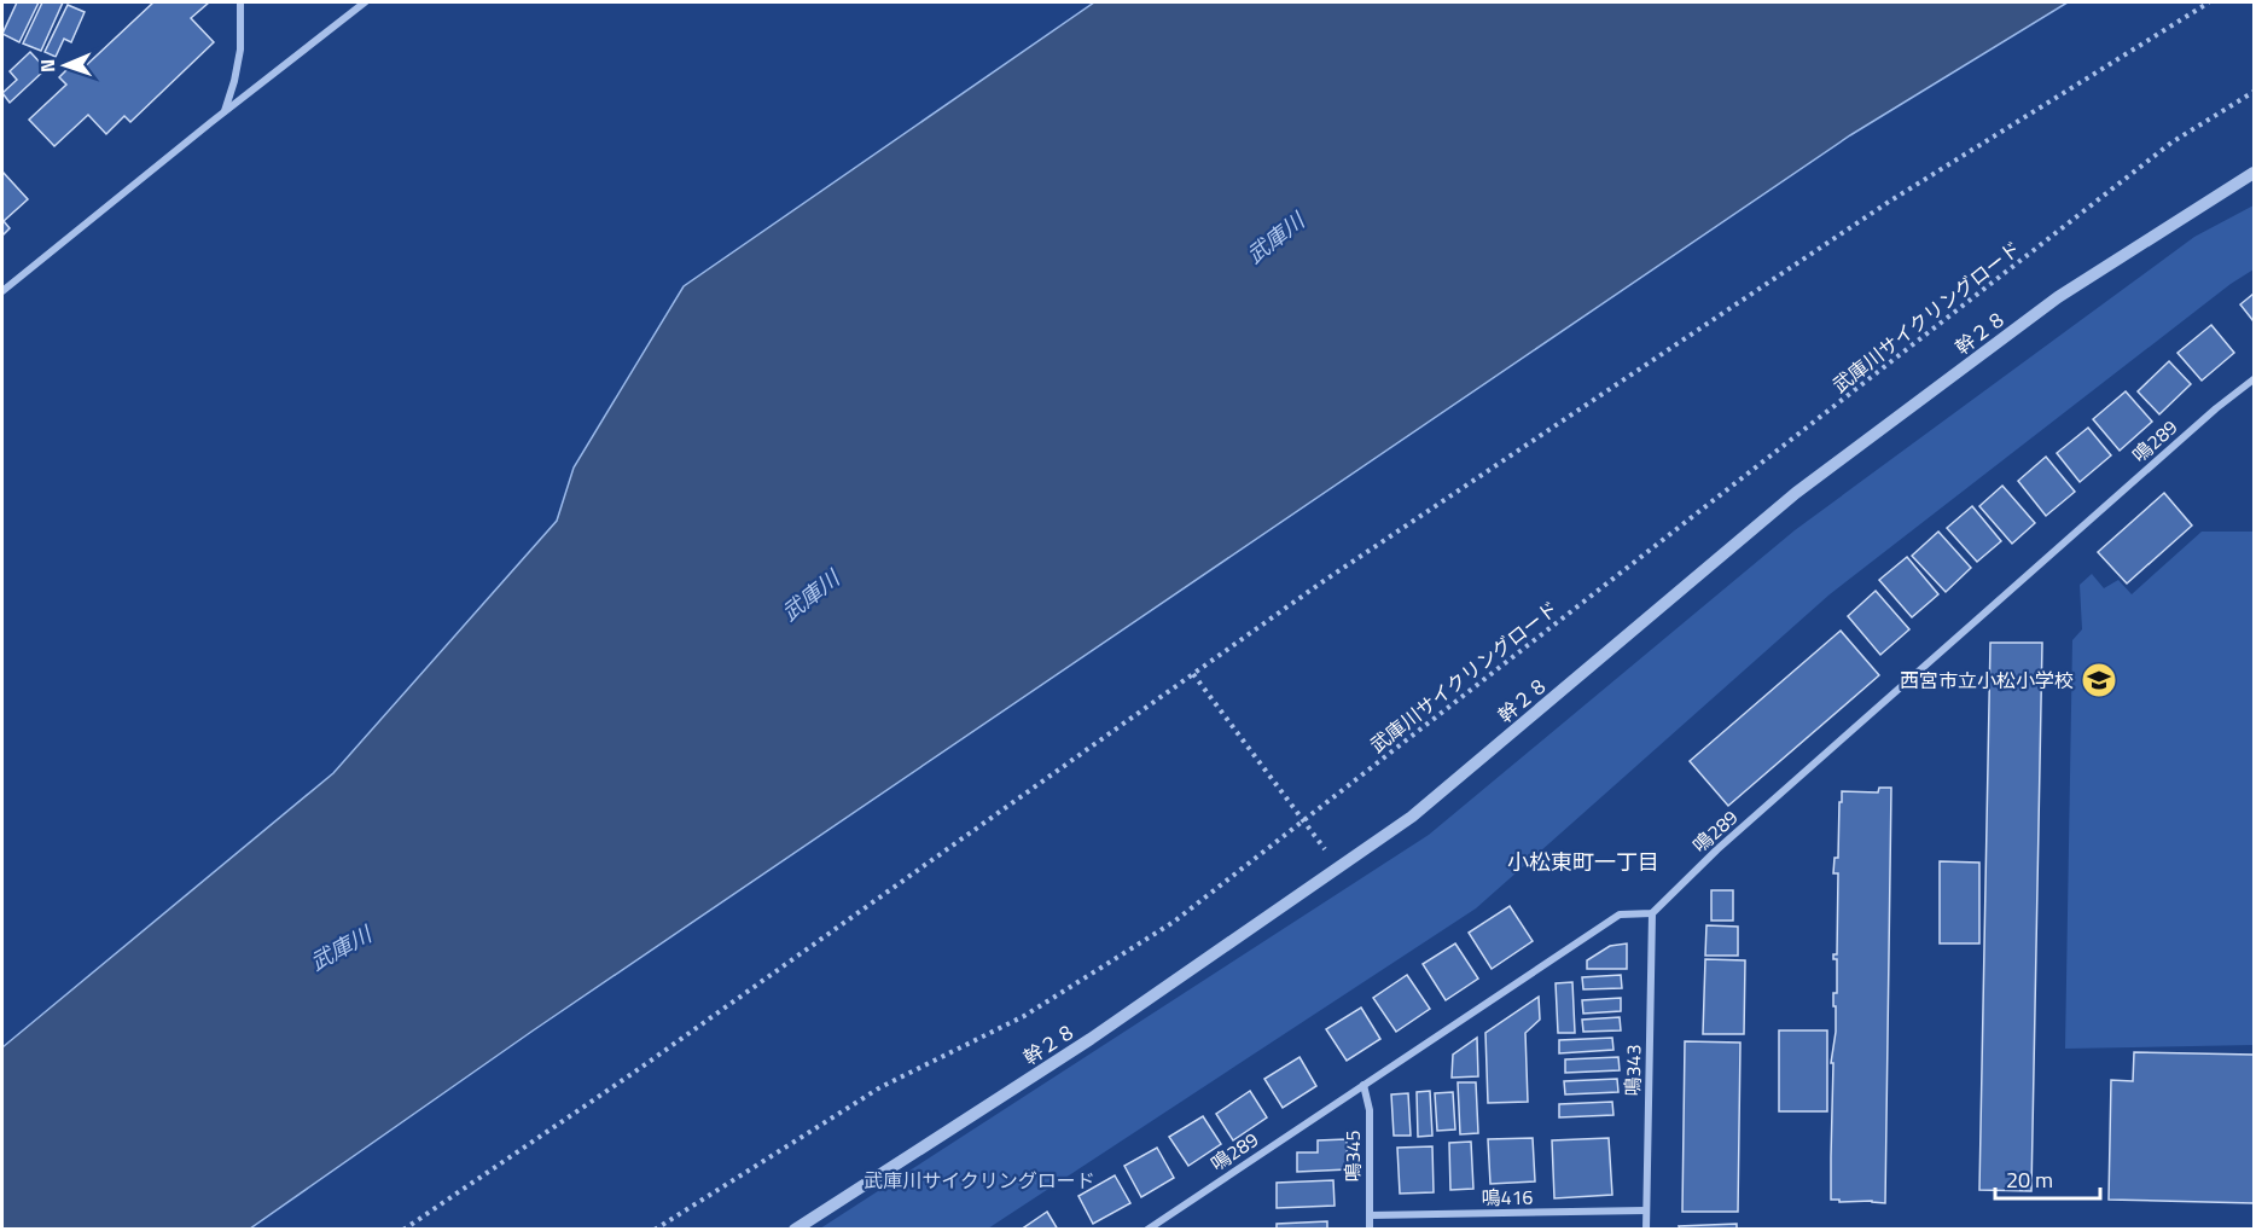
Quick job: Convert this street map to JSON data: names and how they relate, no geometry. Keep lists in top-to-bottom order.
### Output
{
  "streets": {
    "street": [
      "幹２８",
      "鳴289",
      "鳴343",
      "鳴345",
      "鳴416"
    ],
    "path": ["武庫川サイクリングロード"]
  },
  "crossings": [
    ["鳴289", "鳴343"],
    ["鳴289", "鳴345"],
    ["鳴343", "鳴416"],
    ["鳴345", "鳴416"]
  ],
  "districts": ["小松東町一丁目"],
  "water": ["武庫川"],
  "parks": ["武庫川サイクリングロード"],
  "places": {
    "school or university": ["西宮市立小松小学校"]
  },
  "scale_bar": "20 m",
  "north": "left"
}
